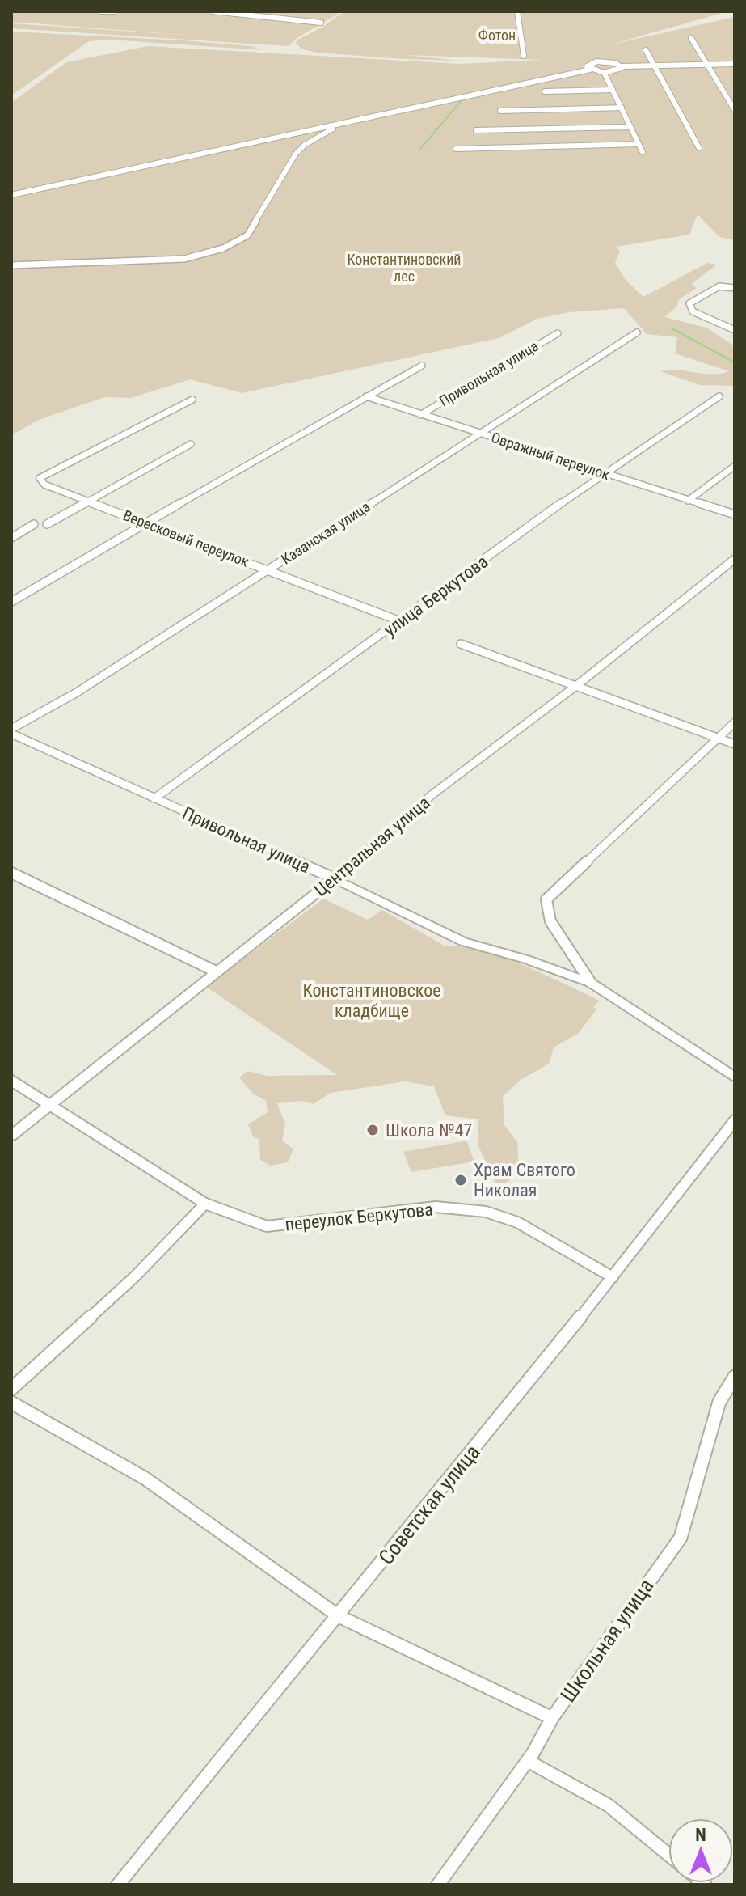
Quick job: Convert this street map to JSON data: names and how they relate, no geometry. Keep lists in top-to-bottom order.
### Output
{
  "streets": {
    "street": [
      "Привольная улица",
      "Овражный переулок",
      "Казанская улица",
      "Вересковый переулок",
      "улица Беркутова",
      "Центральная улица",
      "переулок Беркутова",
      "Советская улица",
      "Школьная улица"
    ]
  },
  "crossings": [
    ["Привольная улица", "Овражный переулок"],
    ["Привольная улица", "Казанская улица"],
    ["Привольная улица", "улица Беркутова"],
    ["Привольная улица", "Центральная улица"],
    ["Овражный переулок", "Казанская улица"],
    ["Овражный переулок", "улица Беркутова"],
    ["Казанская улица", "Вересковый переулок"],
    ["Вересковый переулок", "улица Беркутова"],
    ["Центральная улица", "переулок Беркутова"],
    ["переулок Беркутова", "Советская улица"]
  ],
  "parks": ["Фотон", "Константиновский лес", "Константиновское кладбище"],
  "places": ["Школа №47", "Храм Святого Николая"],
  "north": "top"
}
